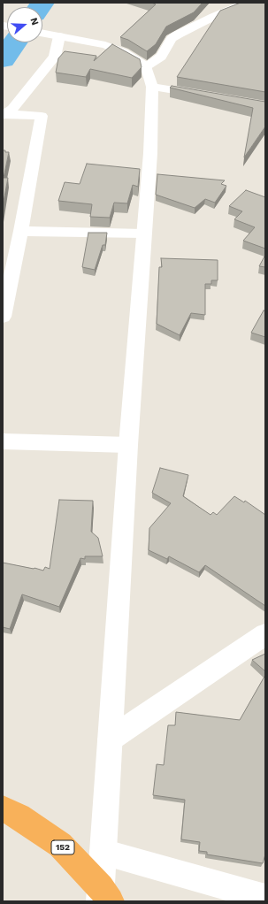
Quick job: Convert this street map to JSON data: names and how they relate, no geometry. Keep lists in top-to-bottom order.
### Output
{
  "streets": {
    "highway": ["152"]
  },
  "north": "right"
}
